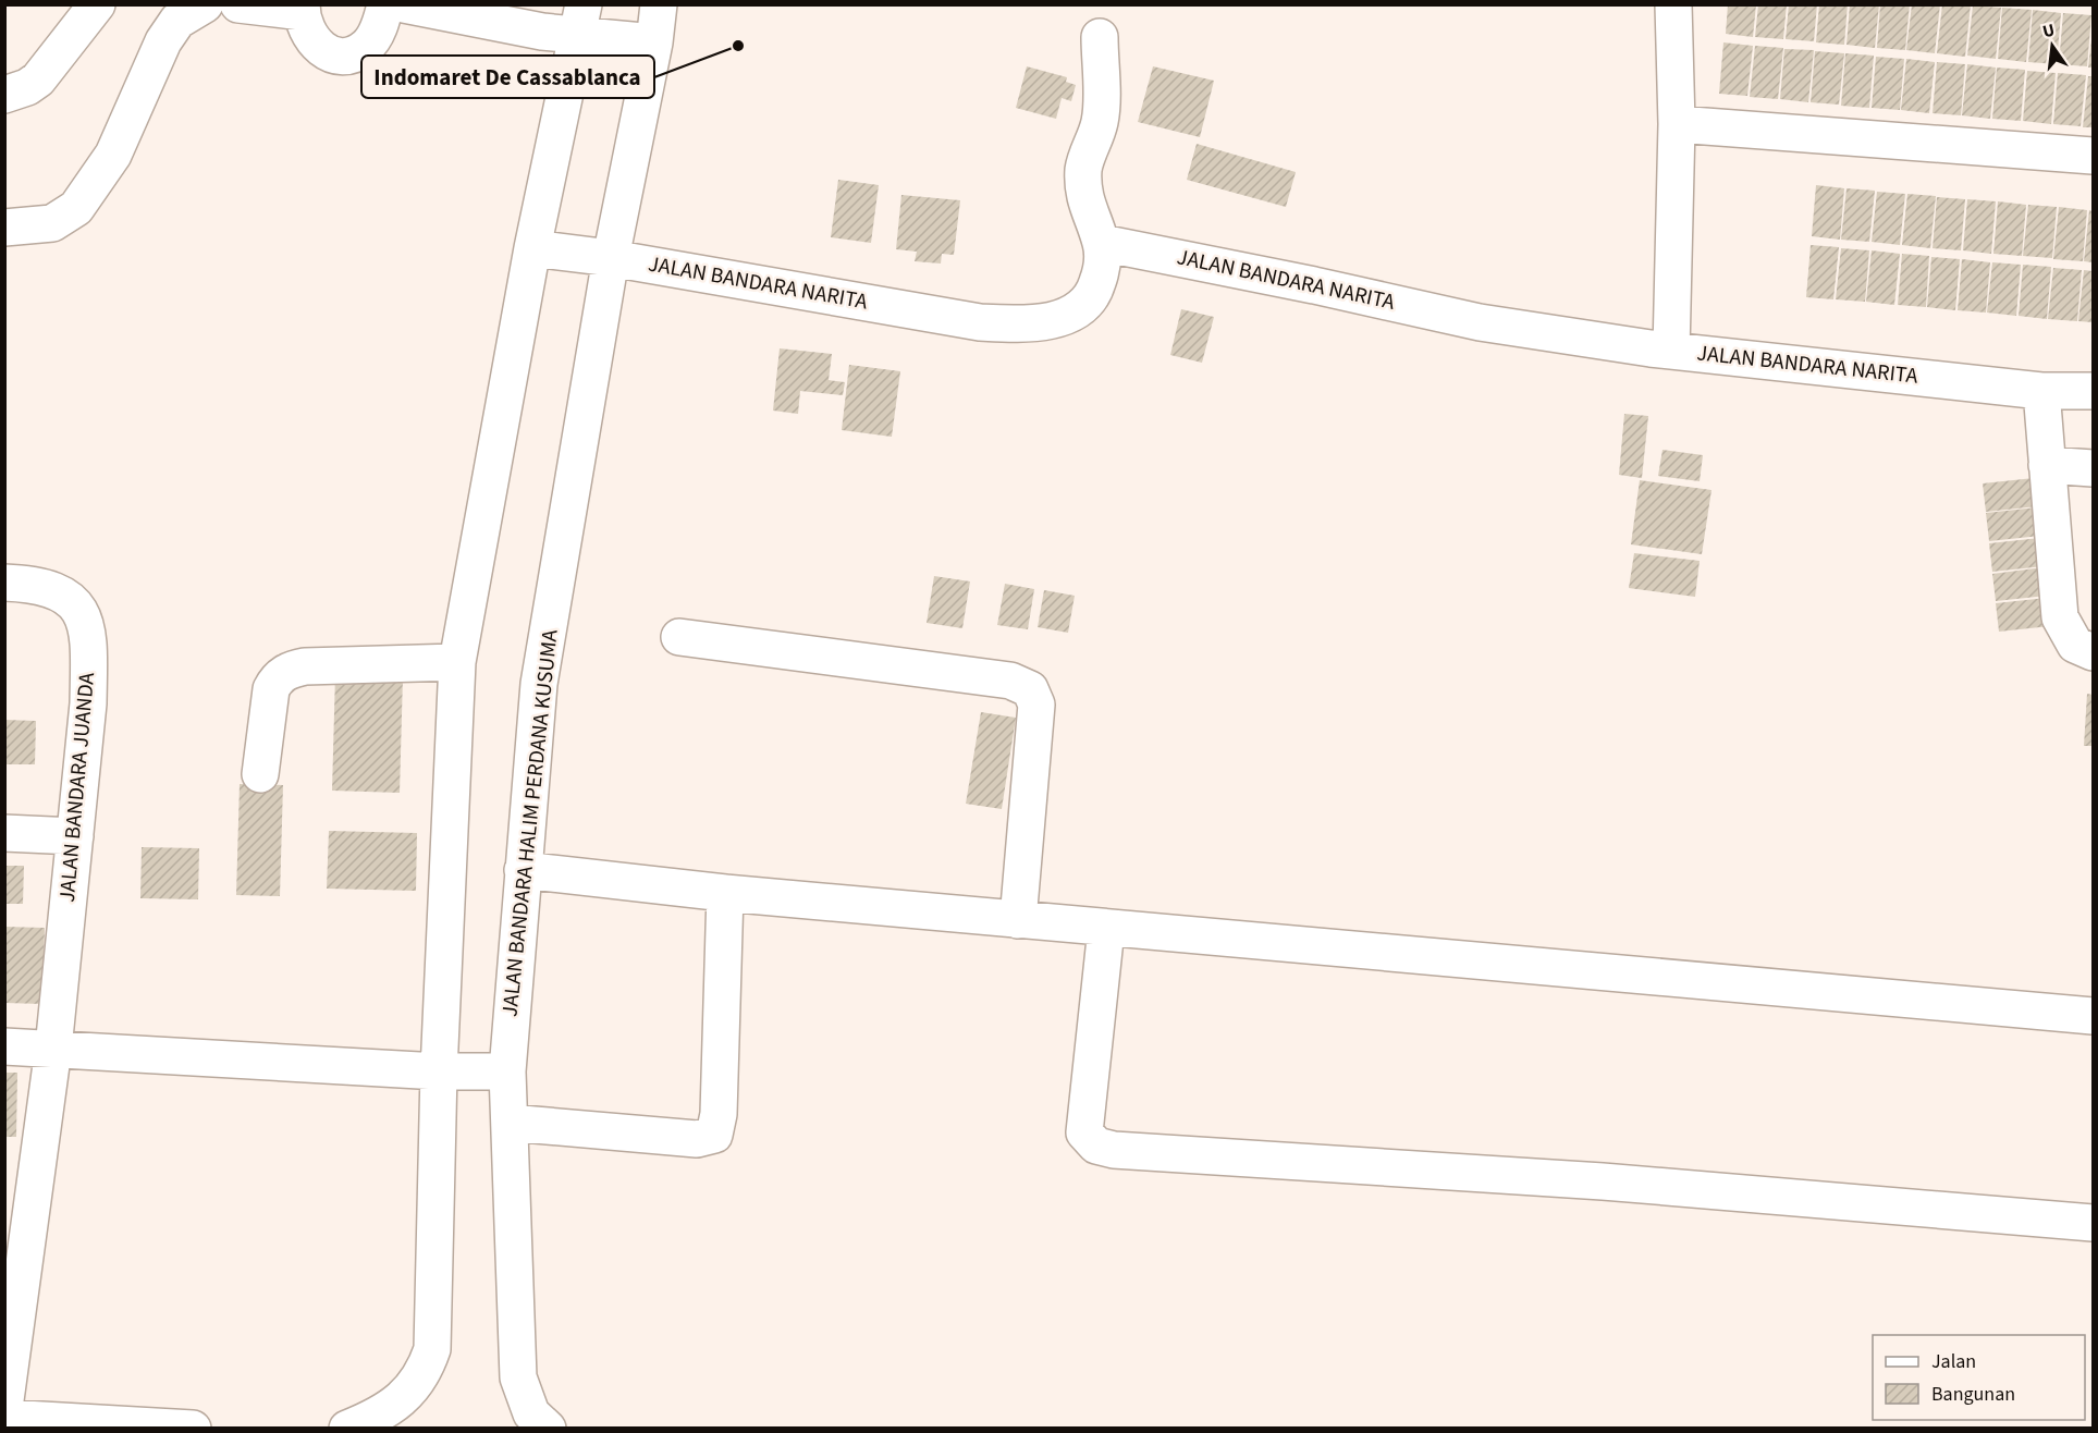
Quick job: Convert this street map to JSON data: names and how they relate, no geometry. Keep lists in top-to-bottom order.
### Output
{
  "streets": {
    "street": ["JALAN BANDARA NARITA", "JALAN BANDARA JUANDA", "JALAN BANDARA HALIM PERDANA KUSUMA"]
  },
  "crossings": [
    ["JALAN BANDARA NARITA", "JALAN BANDARA HALIM PERDANA KUSUMA"]
  ],
  "places": ["Indomaret De Cassablanca"],
  "legend": ["Jalan", "Bangunan"],
  "north": "top"
}
